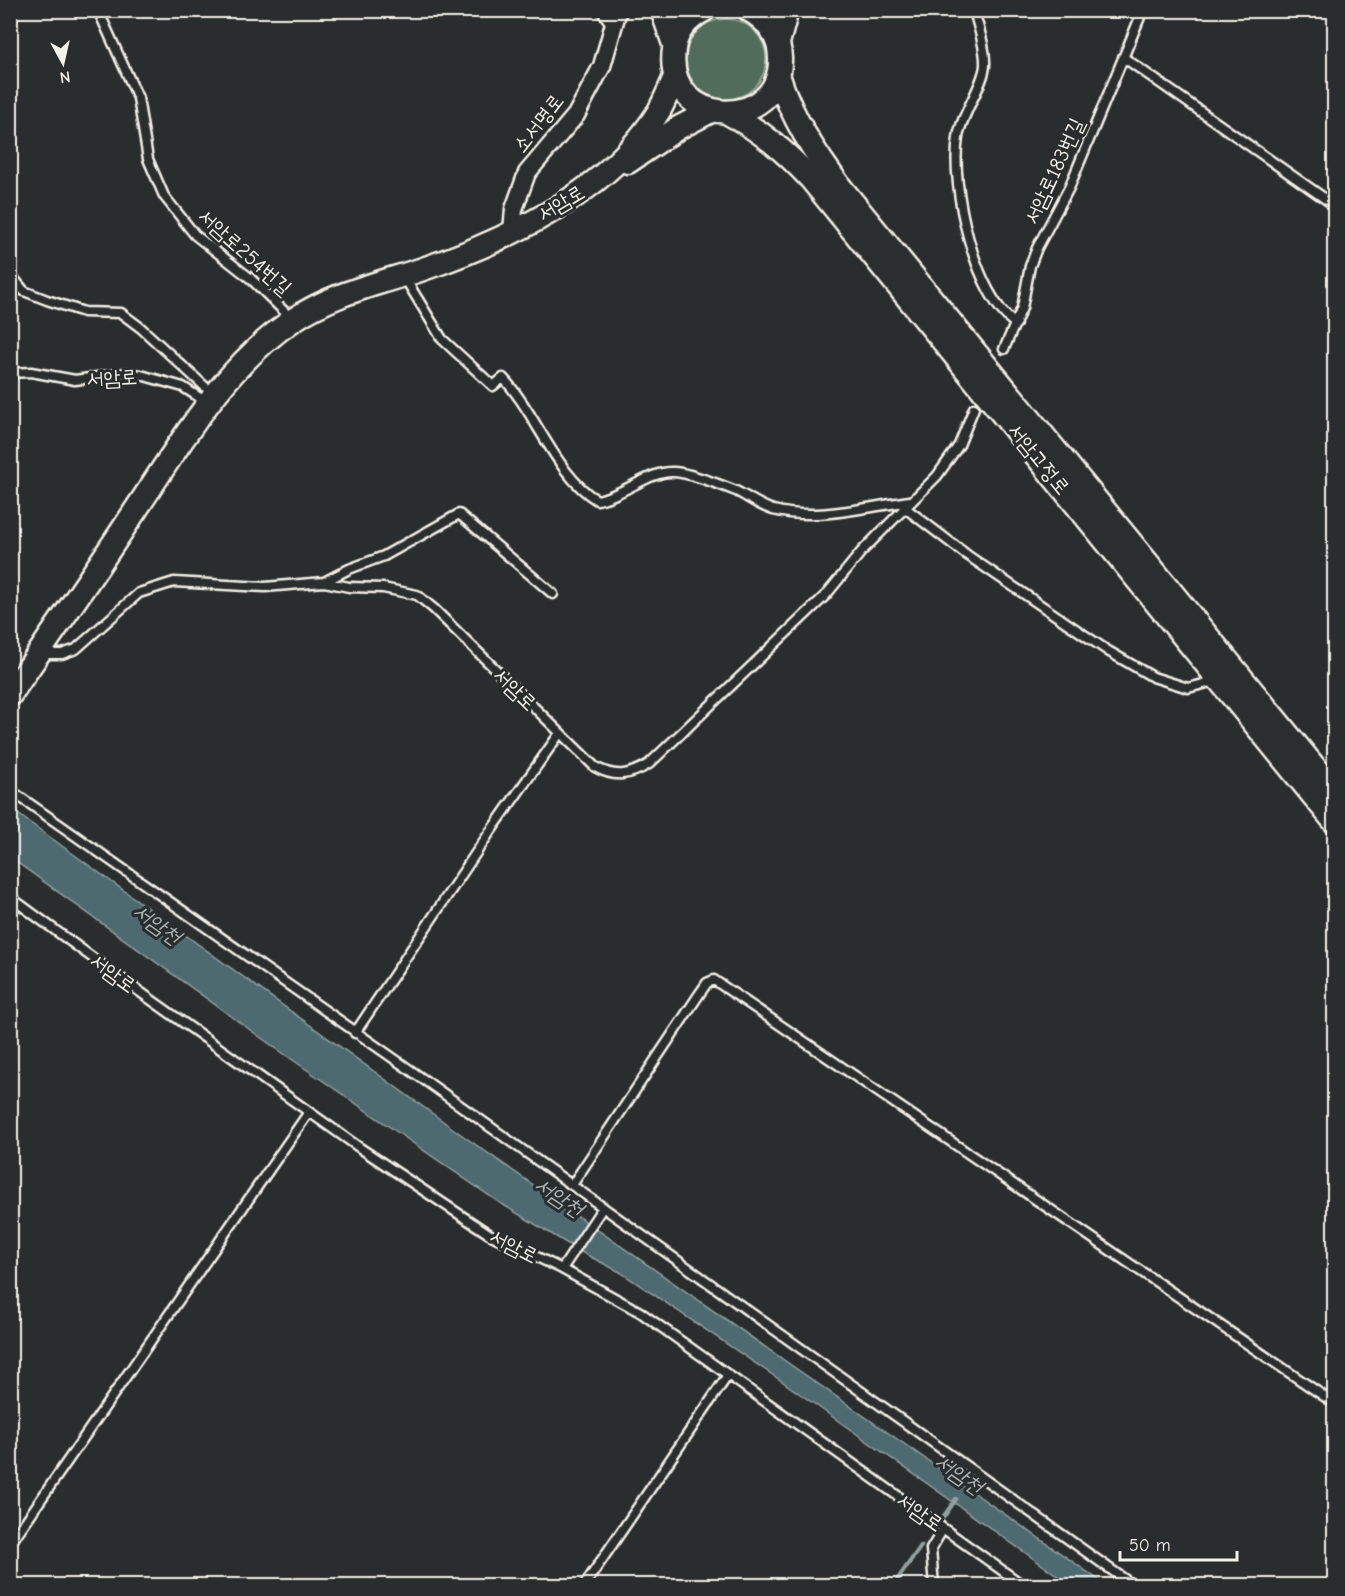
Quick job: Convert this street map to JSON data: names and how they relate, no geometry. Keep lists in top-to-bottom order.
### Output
{
  "streets": {
    "main road": ["서암로", "서암고정로"],
    "street": ["소서명로"],
    "lane": ["서암로183번길", "서암로254번길"]
  },
  "crossings": [
    ["소서명로", "서암로"],
    ["서암로", "서암로254번길"],
    ["서암로", "서암고정로"]
  ],
  "water": ["서암천"],
  "scale_bar": "50 m",
  "north": "bottom"
}
